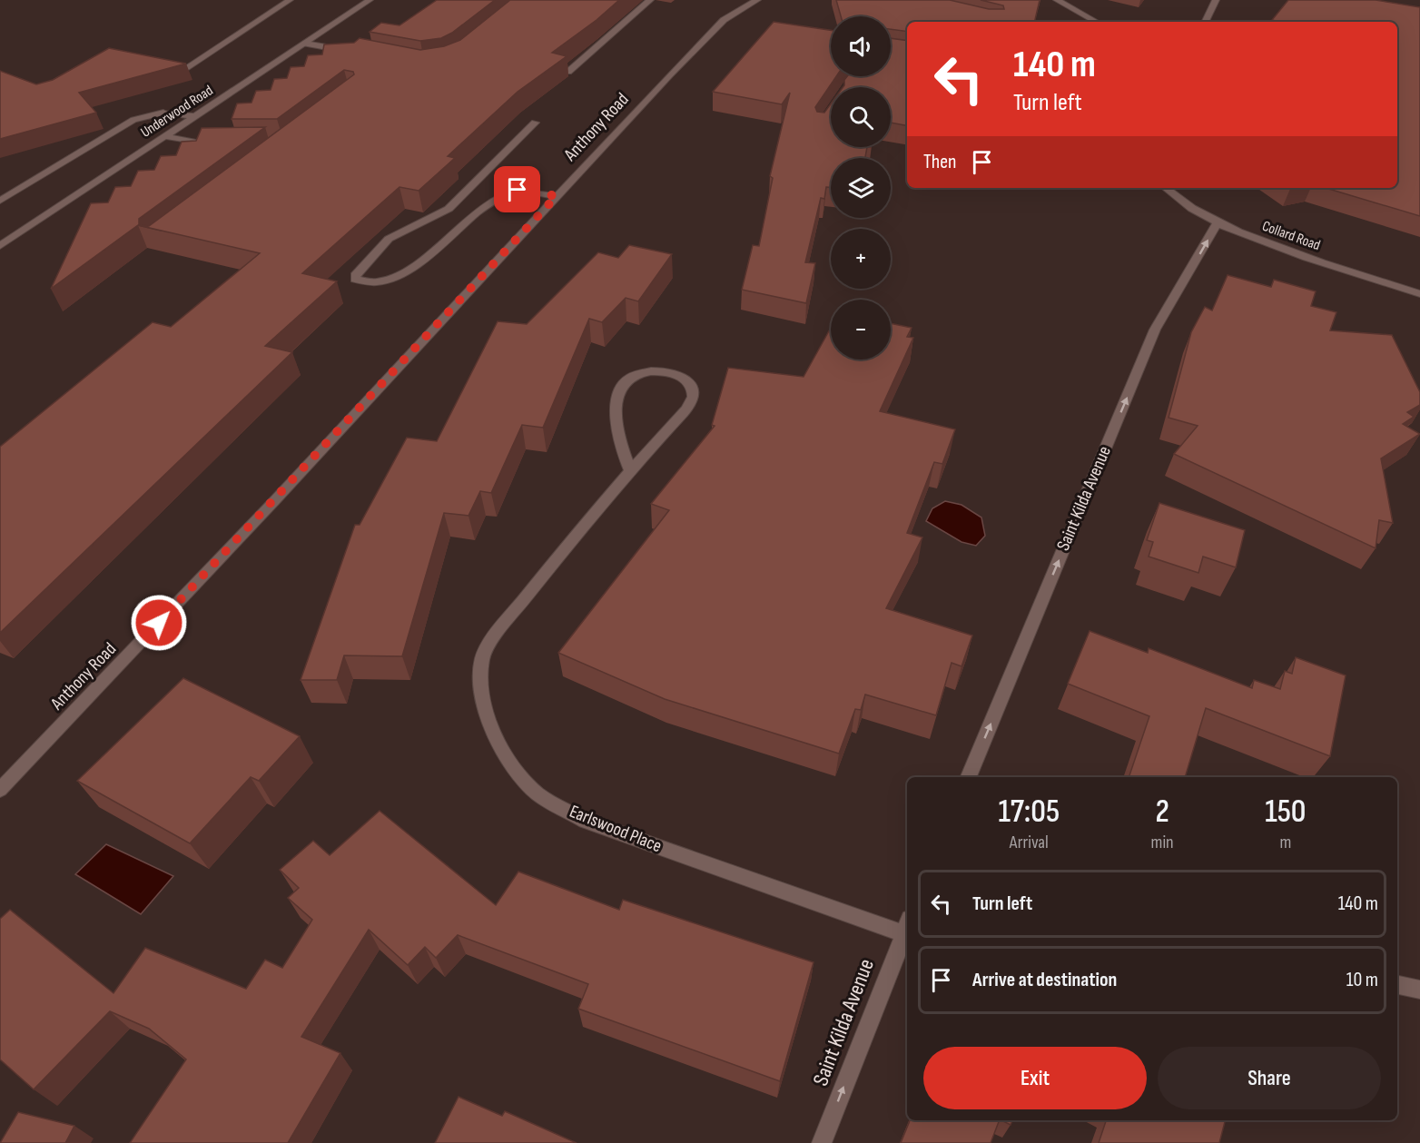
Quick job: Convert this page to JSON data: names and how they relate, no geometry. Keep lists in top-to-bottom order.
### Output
{
  "streets": {
    "street": [
      "Underwood Road",
      "Anthony Road",
      "Collard Road",
      "Saint Kilda Avenue",
      "Earlswood Place"
    ]
  },
  "crossings": [
    ["Collard Road", "Saint Kilda Avenue"]
  ],
  "one_way": ["Saint Kilda Avenue"],
  "page": {
    "map_buttons": ["+", "−"],
    "turn": ["140 m", "Turn left"],
    "then": "Then",
    "eta": [
      "17:05",
      "Arrival",
      "2",
      "min",
      "150",
      "m"
    ],
    "list": [
      {
        "name": "Turn left",
        "value": "140 m"
      },
      {
        "name": "Arrive at destination",
        "value": "10 m"
      }
    ],
    "buttons": ["Exit", "Share"]
  }
}
